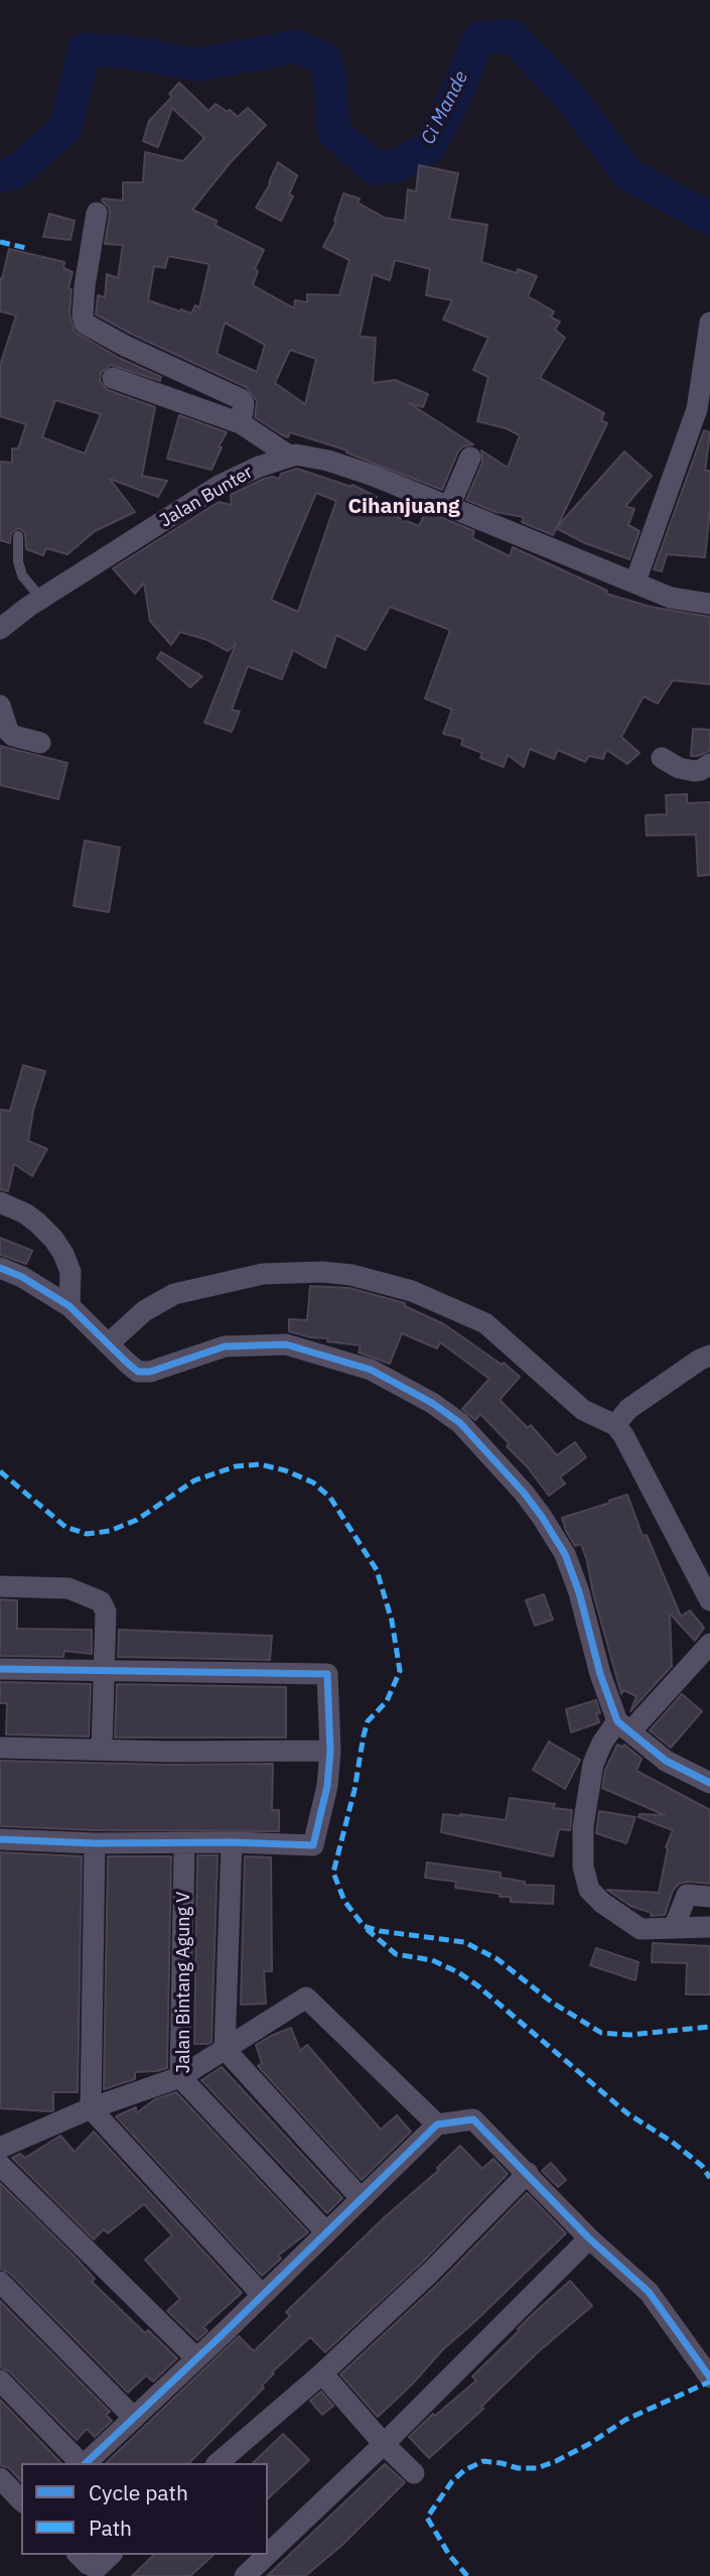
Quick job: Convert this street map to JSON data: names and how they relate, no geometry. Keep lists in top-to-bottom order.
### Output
{
  "streets": {
    "street": ["Jalan Bunter", "Jalan Bintang Agung V"]
  },
  "districts": ["Cihanjuang"],
  "water": ["Ci Mande"],
  "legend": ["Cycle path", "Path"]
}
